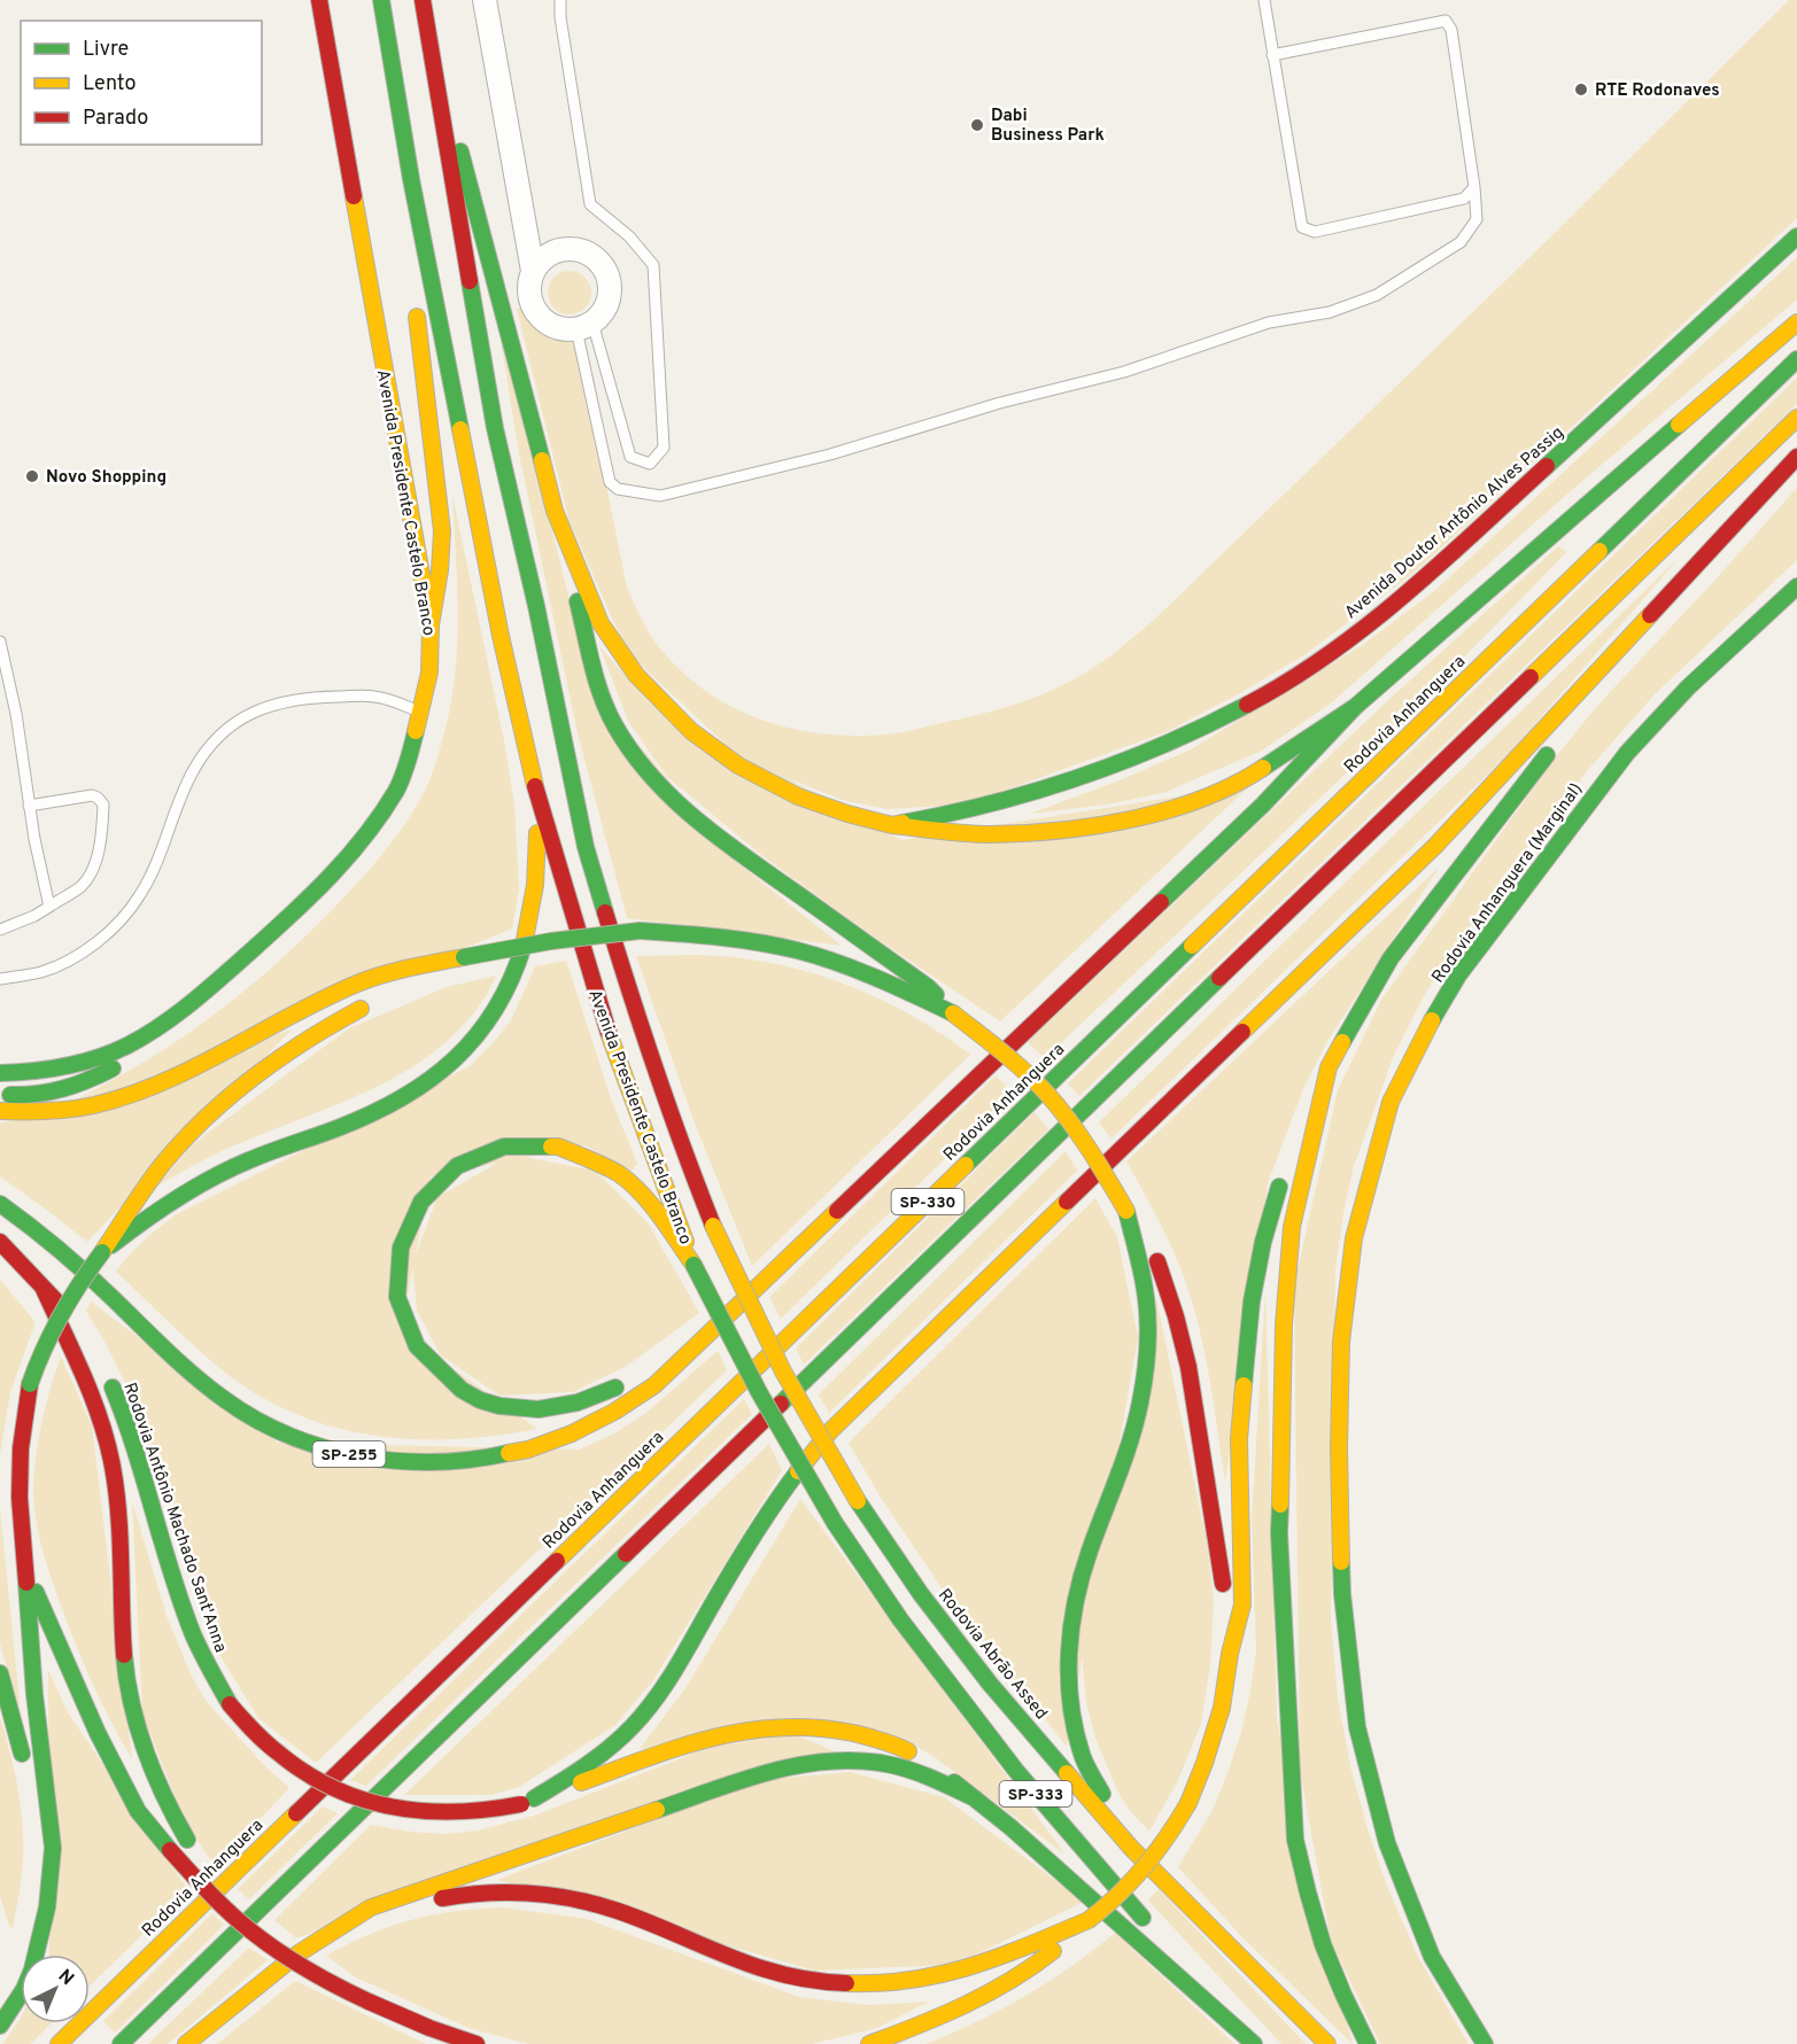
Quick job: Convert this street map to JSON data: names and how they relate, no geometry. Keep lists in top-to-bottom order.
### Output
{
  "streets": {
    "main road": [
      "Avenida Presidente Castelo Branco",
      "Avenida Doutor Antônio Alves Passig",
      "Rodovia Anhanguera",
      "Rodovia Anhanguera (Marginal)",
      "SP-330",
      "SP-255",
      "Rodovia Antônio Machado Sant'Anna",
      "Rodovia Abrão Assed",
      "SP-333"
    ]
  },
  "crossings": [
    ["Avenida Presidente Castelo Branco", "Avenida Doutor Antônio Alves Passig"],
    ["Avenida Presidente Castelo Branco", "Rodovia Anhanguera"],
    ["Avenida Presidente Castelo Branco", "Rodovia Abrão Assed"],
    ["Avenida Presidente Castelo Branco", "SP-333"],
    ["Rodovia Anhanguera", "SP-255"]
  ],
  "places": ["RTE Rodonaves", "Dabi Business Park", "Novo Shopping"],
  "legend": ["Livre", "Lento", "Parado"],
  "north": "top right"
}
